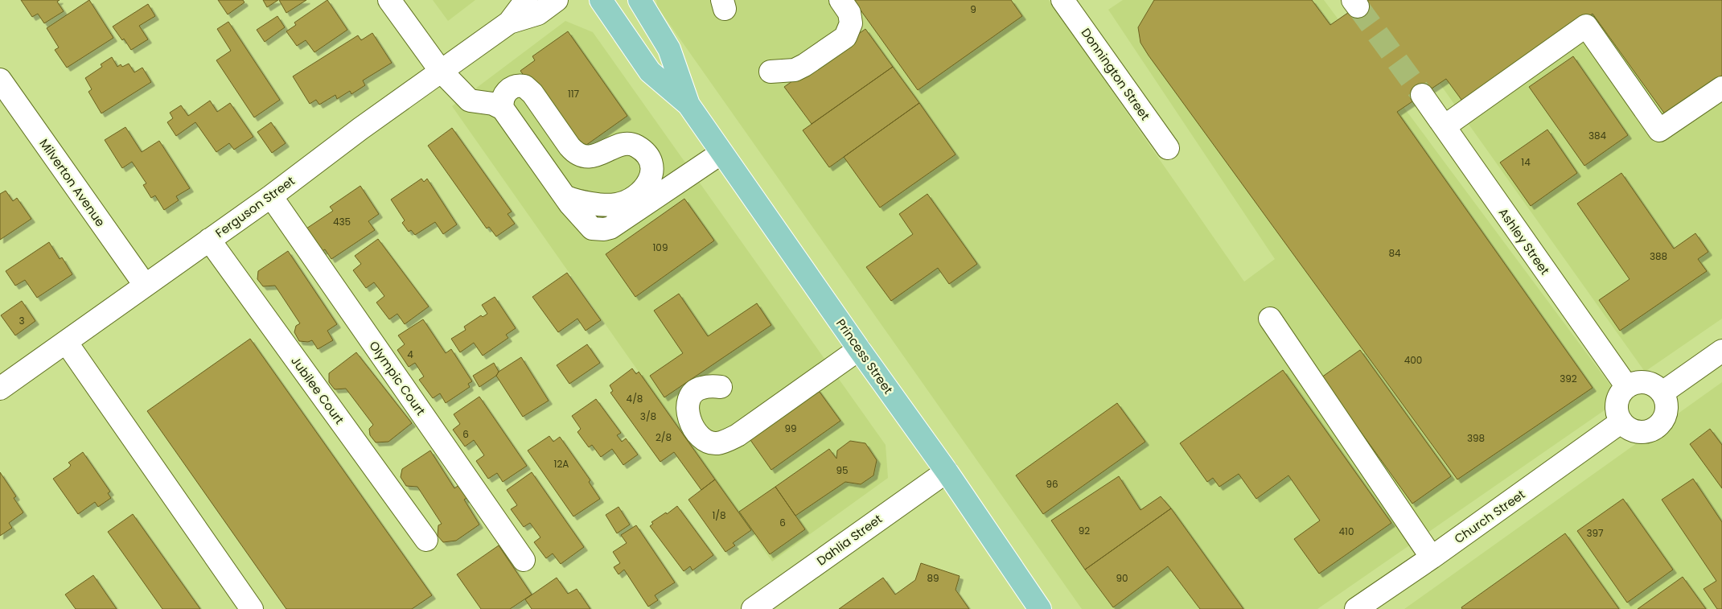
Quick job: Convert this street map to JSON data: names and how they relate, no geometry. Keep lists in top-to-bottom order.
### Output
{
  "streets": {
    "main road": ["Princess Street"],
    "street": [
      "Donnington Street",
      "Milverton Avenue",
      "Ferguson Street",
      "Ashley Street",
      "Olympic Court",
      "Jubilee Court",
      "Church Street",
      "Dahlia Street"
    ]
  },
  "crossings": [
    ["Milverton Avenue", "Ferguson Street"],
    ["Ferguson Street", "Olympic Court"],
    ["Ferguson Street", "Jubilee Court"],
    ["Ashley Street", "Church Street"],
    ["Princess Street", "Dahlia Street"]
  ],
  "house_numbers": [
    "9",
    "117",
    "384",
    "14",
    "435",
    "109",
    "84",
    "388",
    "3",
    "4",
    "400",
    "392",
    "4/8",
    "3/8",
    "99",
    "6",
    "2/8",
    "398",
    "12A",
    "95",
    "96",
    "1/8",
    "6",
    "92",
    "410",
    "397",
    "89",
    "90"
  ]
}
